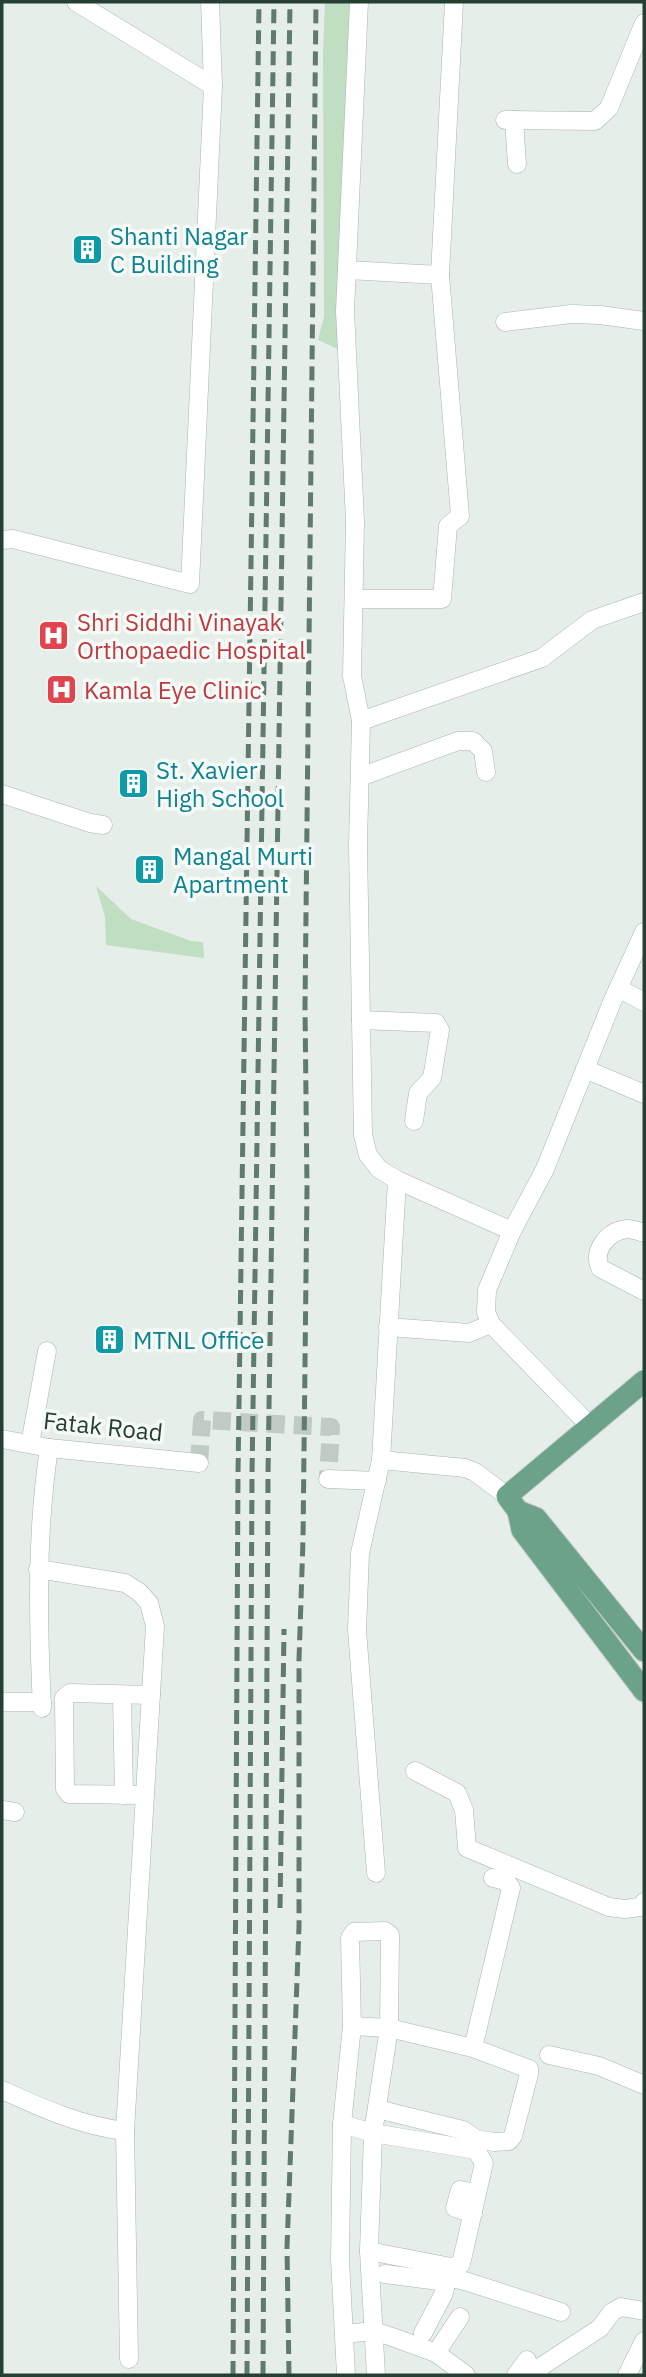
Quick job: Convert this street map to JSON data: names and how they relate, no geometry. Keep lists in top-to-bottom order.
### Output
{
  "streets": {
    "street": ["Fatak Road"]
  },
  "places": {
    "building": [
      "Shanti Nagar C Building",
      "St. Xavier High School",
      "Mangal Murti Apartment",
      "MTNL Office"
    ],
    "hospital": ["Shri Siddhi Vinayak Orthopaedic Hospital", "Kamla Eye Clinic"]
  }
}
